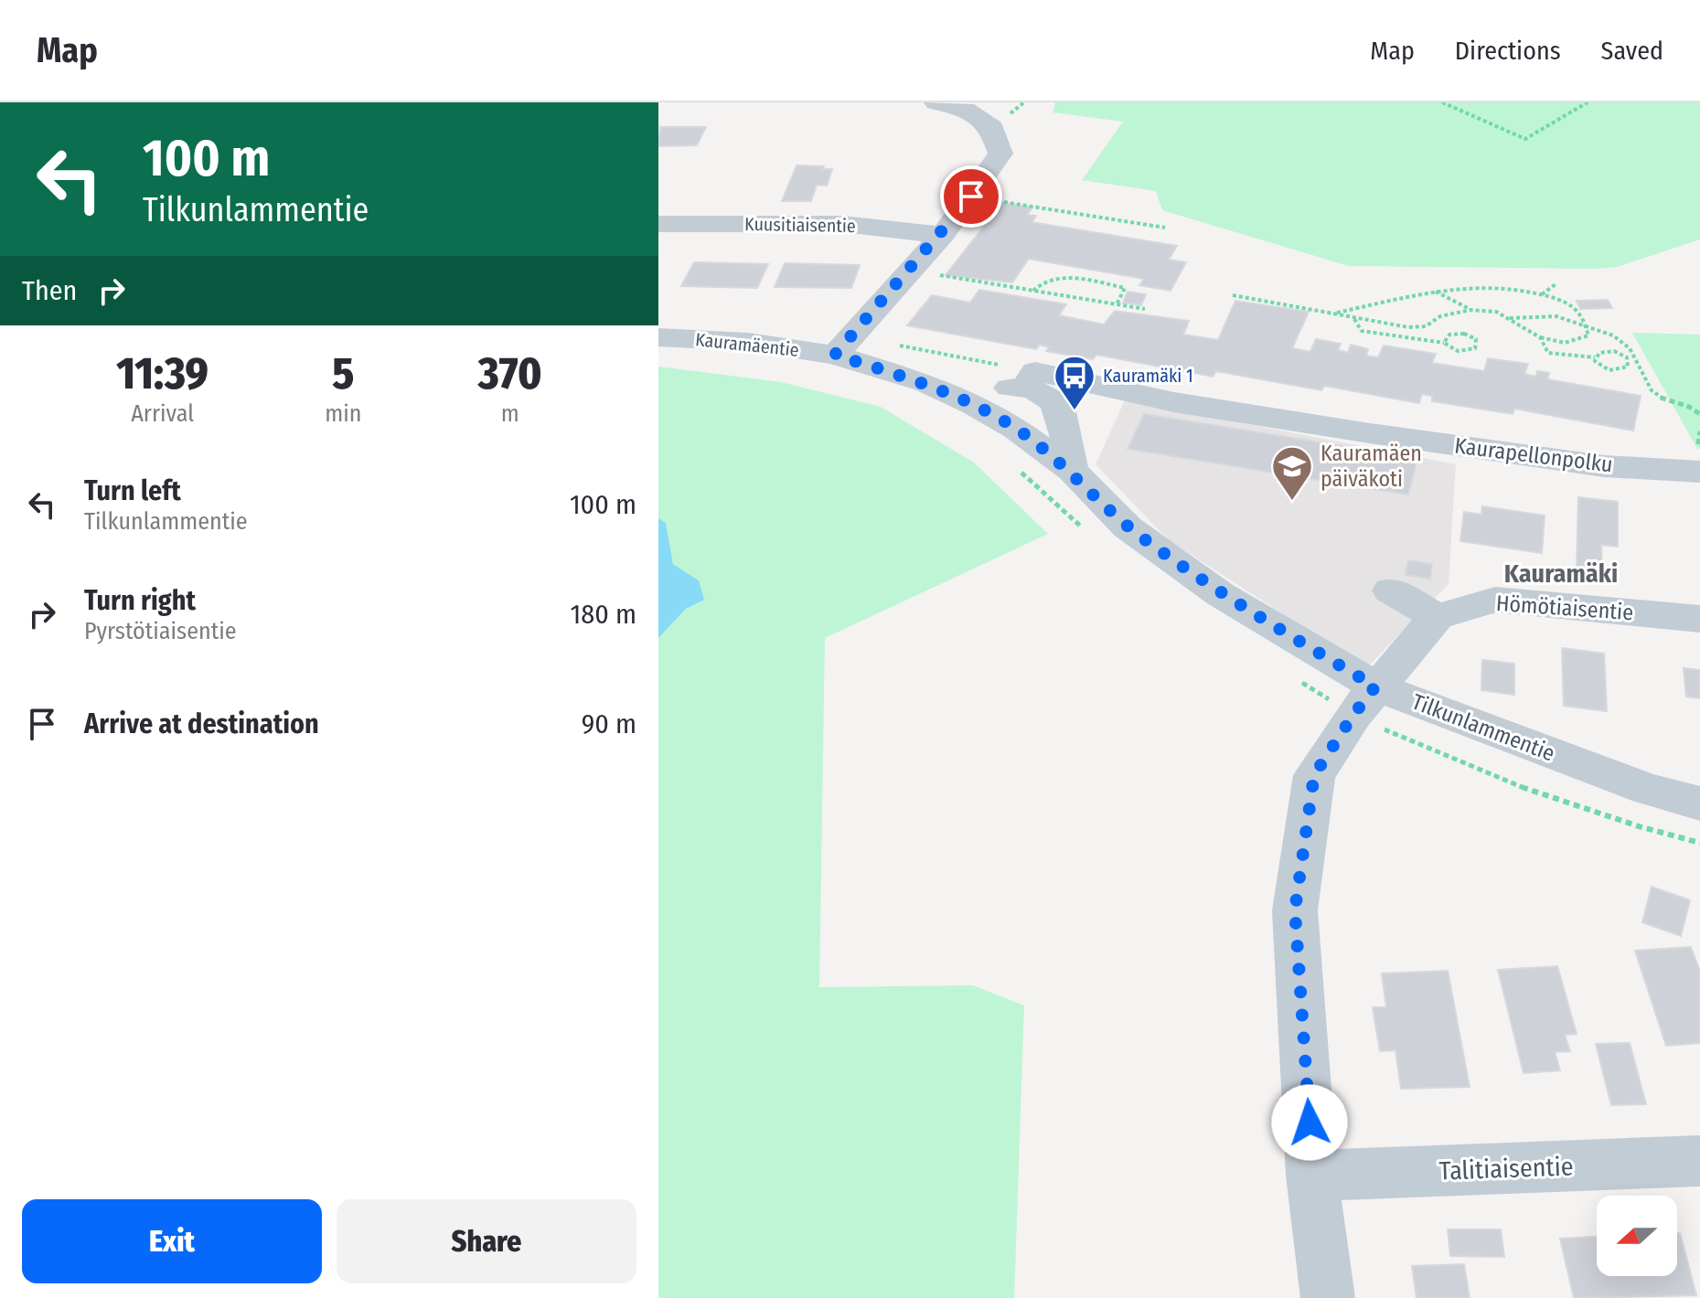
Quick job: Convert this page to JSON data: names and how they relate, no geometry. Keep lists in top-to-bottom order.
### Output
{
  "streets": {
    "street": [
      "Kuusitiaisentie",
      "Kauramäentie",
      "Kaurapellonpolku",
      "Hömötiaisentie",
      "Tilkunlammentie",
      "Talitiaisentie"
    ]
  },
  "crossings": [
    ["Kauramäentie", "Tilkunlammentie"]
  ],
  "districts": ["Kauramäki"],
  "places": {
    "bus stop": ["Kauramäki 1"],
    "school or university": ["Kauramäen päiväkoti"]
  },
  "north": "left",
  "page": {
    "header": "Map",
    "nav": ["Map", "Directions", "Saved"],
    "turn": ["100 m", "Tilkunlammentie"],
    "then": "Then",
    "eta": [
      "11:39",
      "Arrival",
      "5",
      "min",
      "370",
      "m"
    ],
    "list": [
      {
        "name": "Turn left",
        "note": "Tilkunlammentie",
        "value": "100 m"
      },
      {
        "name": "Turn right",
        "note": "Pyrstötiaisentie",
        "value": "180 m"
      },
      {
        "name": "Arrive at destination",
        "value": "90 m"
      }
    ],
    "buttons": ["Exit", "Share"]
  }
}
